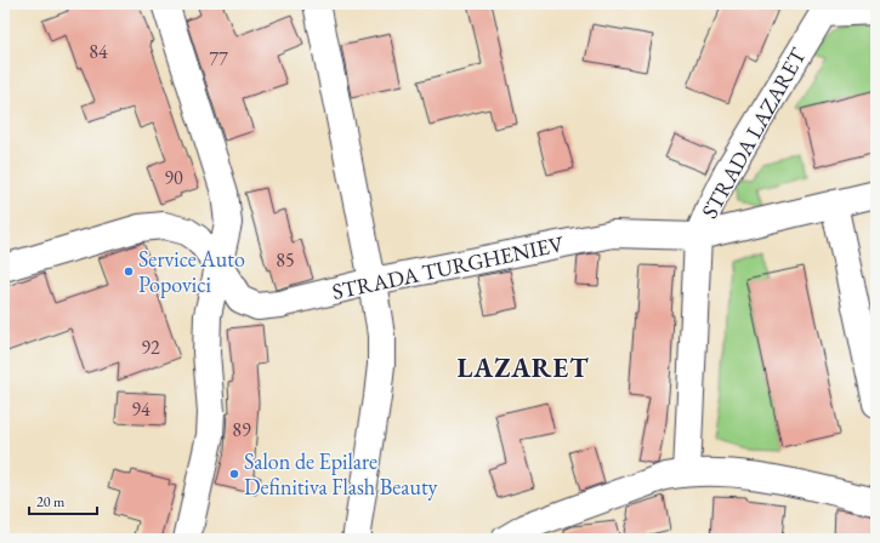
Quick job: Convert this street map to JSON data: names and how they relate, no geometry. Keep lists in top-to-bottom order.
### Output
{
  "streets": {
    "street": ["STRADA LAZARET", "STRADA TURGHENIEV"]
  },
  "crossings": [
    ["STRADA LAZARET", "STRADA TURGHENIEV"]
  ],
  "districts": ["LAZARET"],
  "places": ["Service Auto Popovici", "Salon de Epilare Definitiva Flash Beauty"],
  "house_numbers": [
    "84",
    "77",
    "90",
    "85",
    "92",
    "94",
    "89"
  ],
  "scale_bar": "20 m"
}
